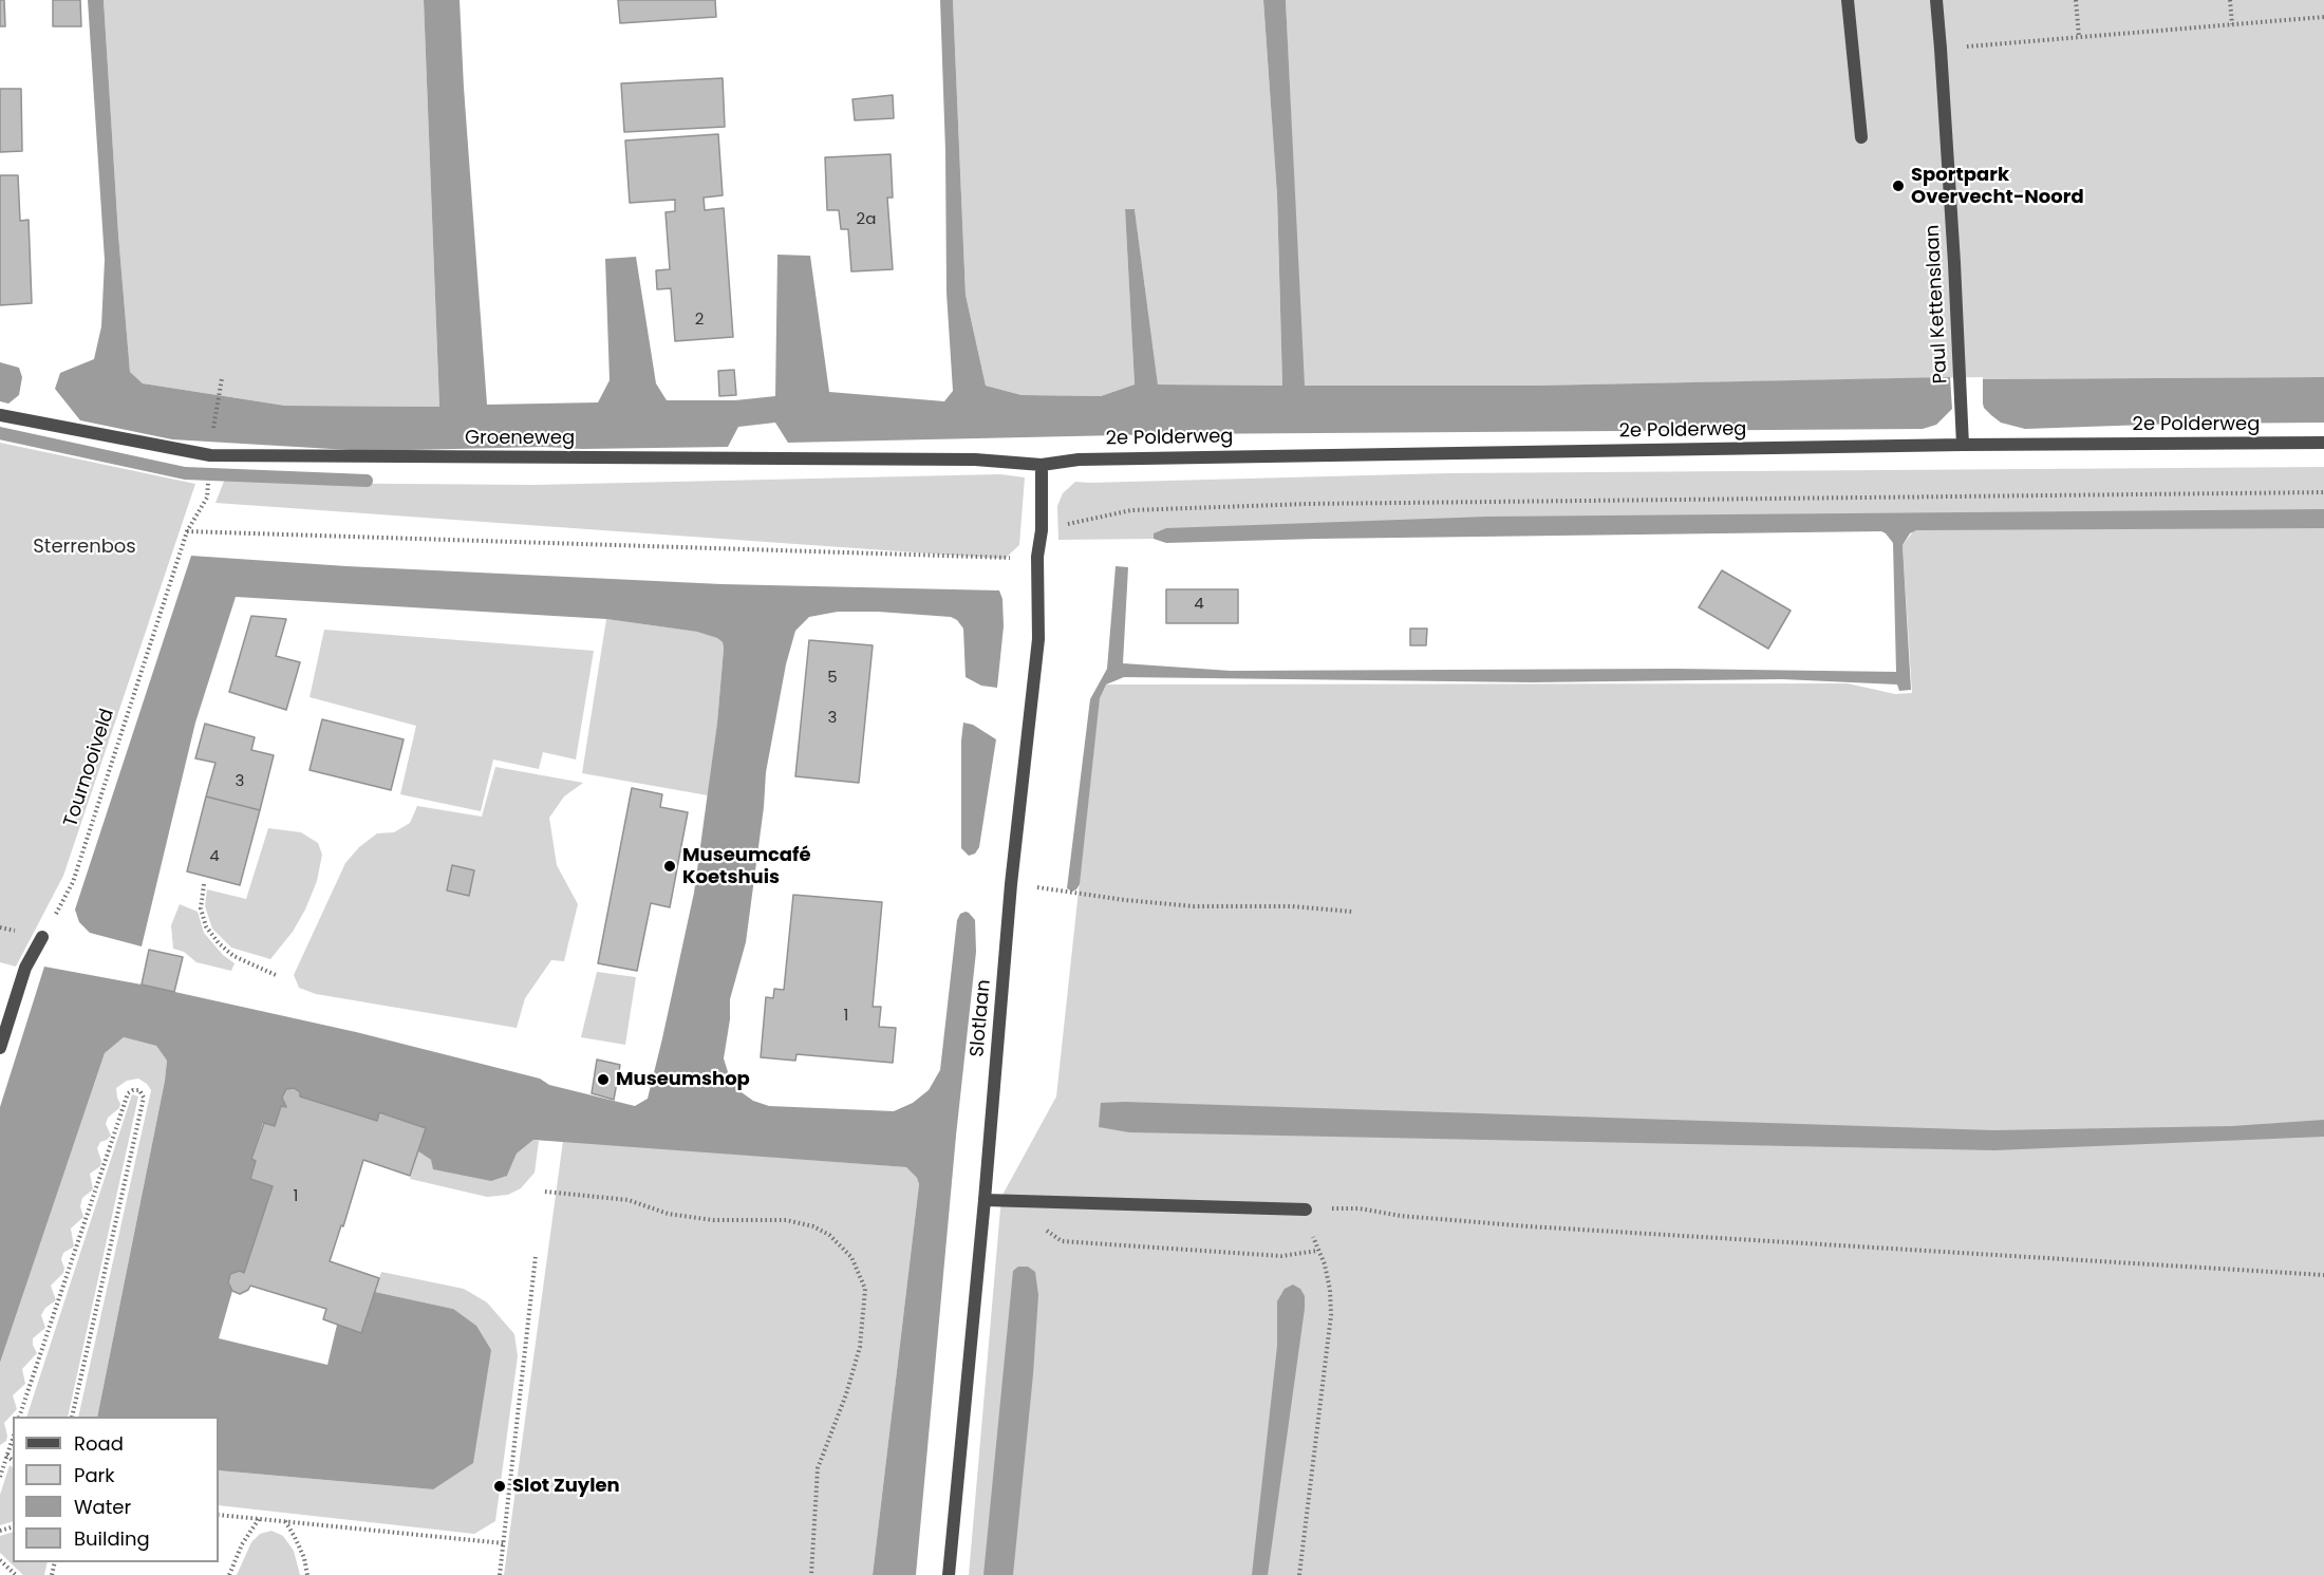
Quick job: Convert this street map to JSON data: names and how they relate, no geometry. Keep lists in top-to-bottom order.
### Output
{
  "streets": {
    "street": [
      "Paul Kettenslaan",
      "2e Polderweg",
      "Groeneweg",
      "Slotlaan"
    ],
    "path": ["Tournooiveld"]
  },
  "crossings": [
    ["Paul Kettenslaan", "2e Polderweg"],
    ["2e Polderweg", "Groeneweg"],
    ["2e Polderweg", "Slotlaan"],
    ["Groeneweg", "Slotlaan"]
  ],
  "parks": ["Sterrenbos"],
  "places": [
    "Sportpark Overvecht-Noord",
    "Museumcafé Koetshuis",
    "Museumshop",
    "Slot Zuylen"
  ],
  "house_numbers": [
    "2a",
    "2",
    "4",
    "5",
    "3",
    "3",
    "4",
    "1",
    "1"
  ],
  "legend": [
    "Road",
    "Park",
    "Water",
    "Building"
  ]
}
